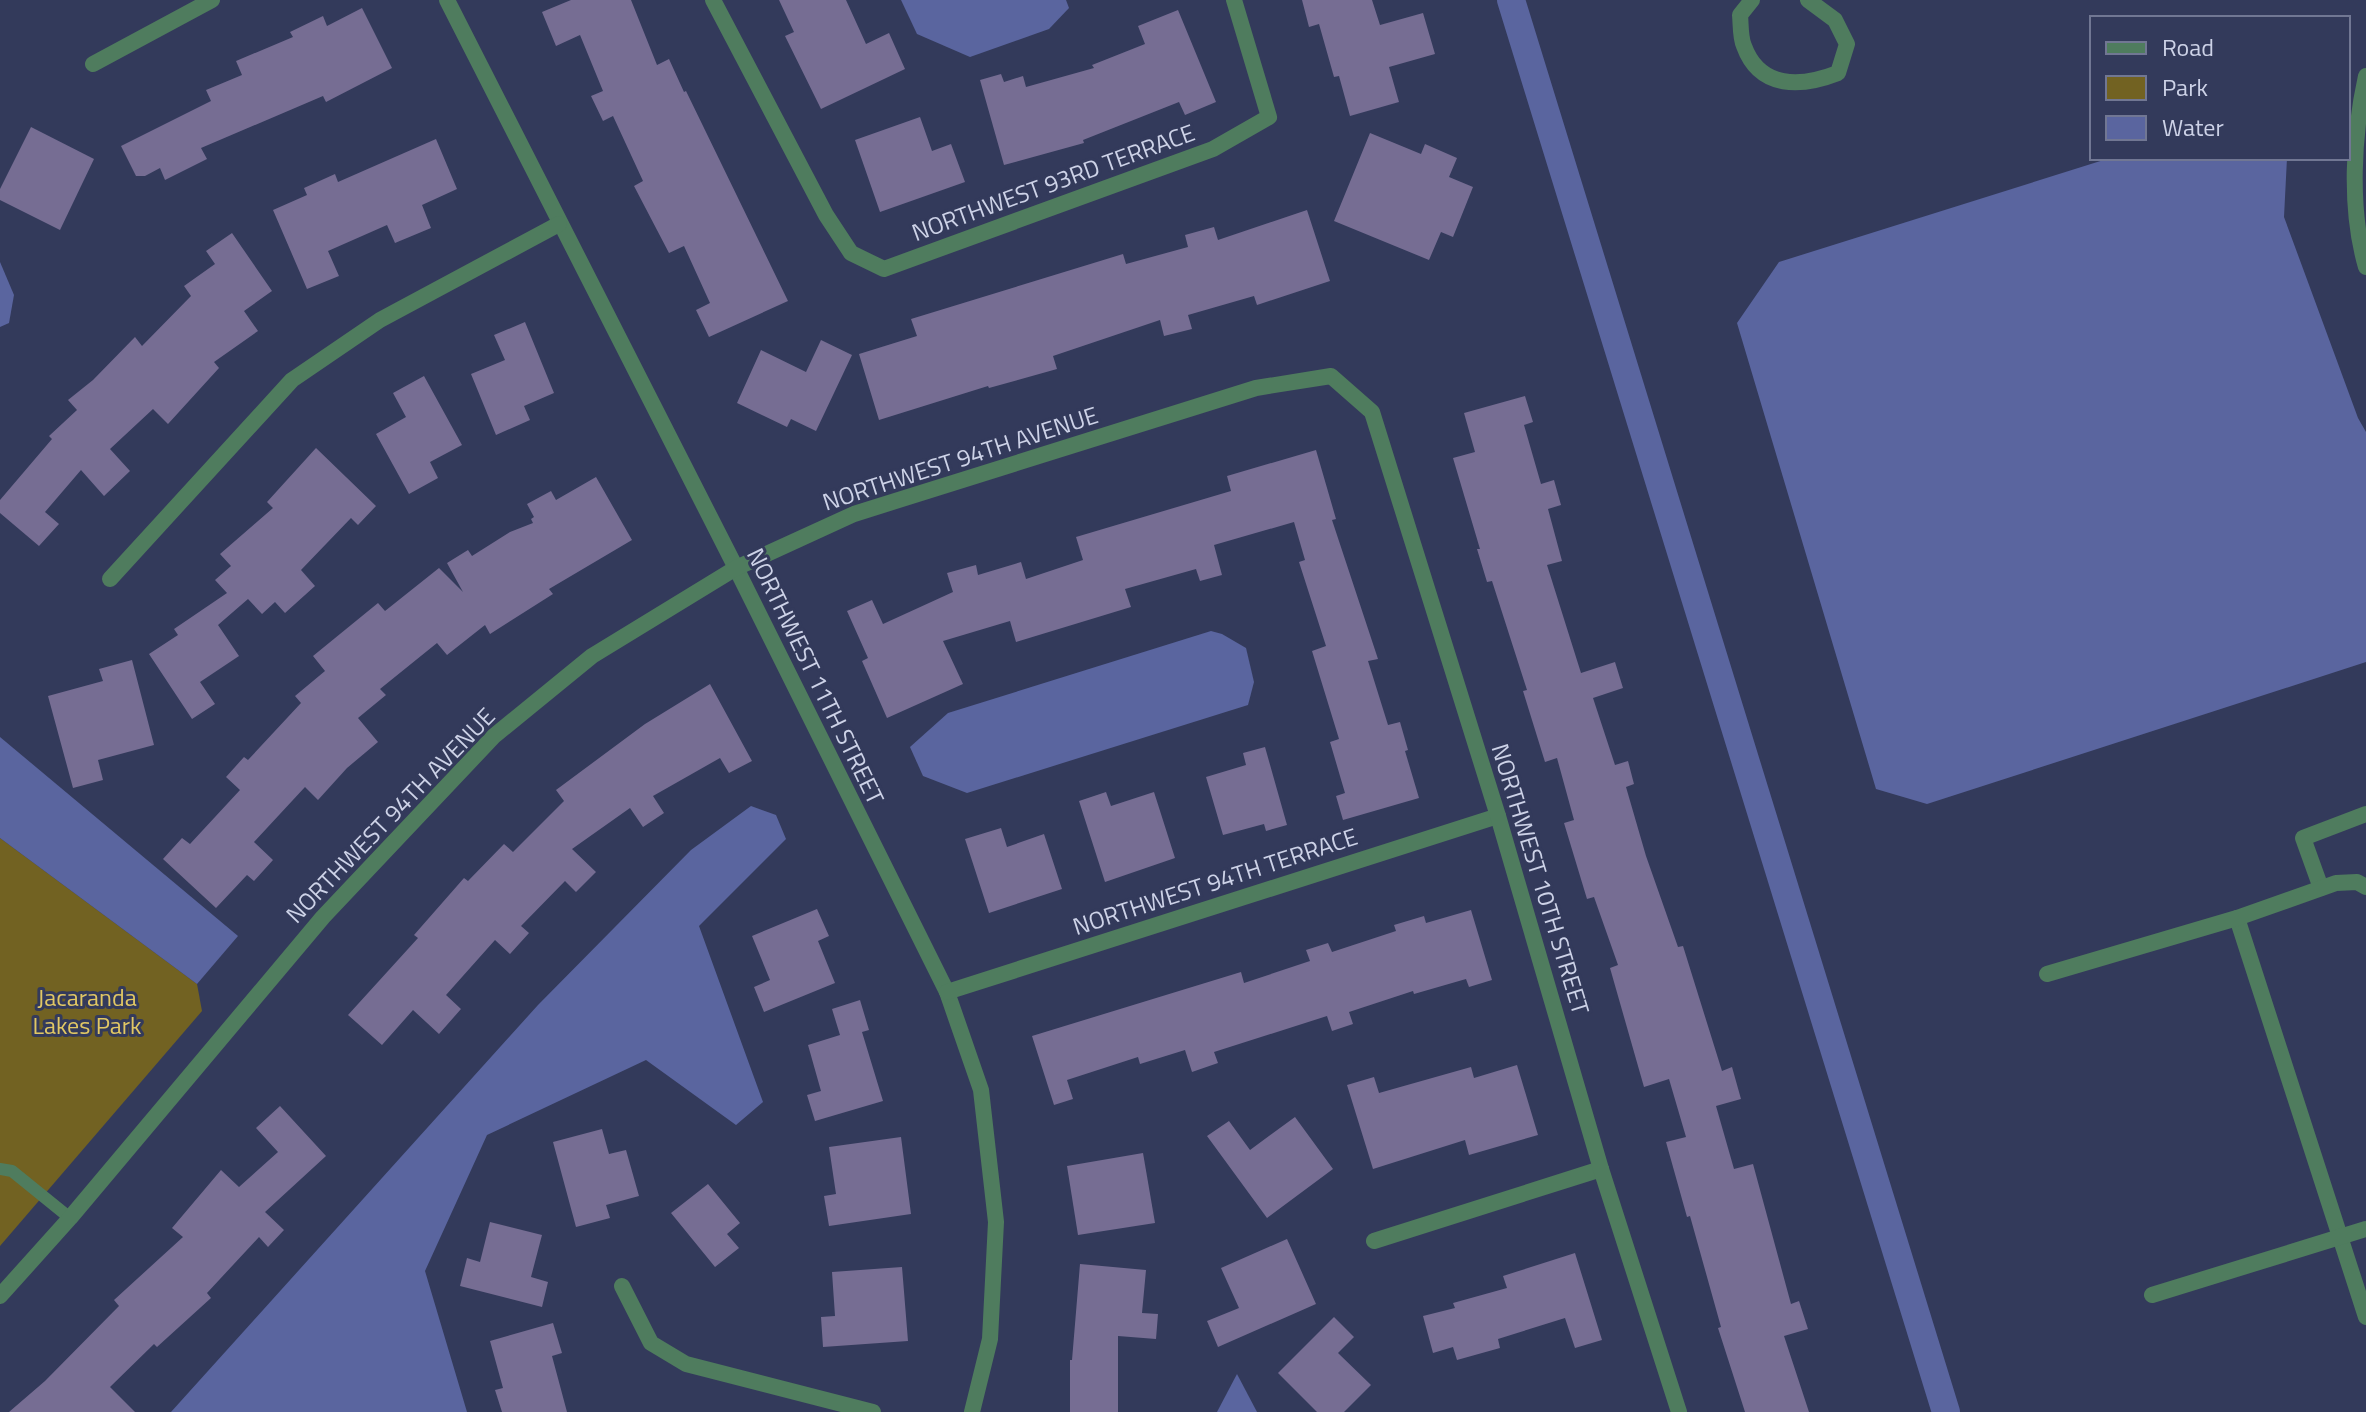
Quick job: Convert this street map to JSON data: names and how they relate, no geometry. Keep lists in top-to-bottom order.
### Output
{
  "streets": {
    "street": [
      "NORTHWEST 93RD TERRACE",
      "NORTHWEST 94TH AVENUE",
      "NORTHWEST 11TH STREET",
      "NORTHWEST 10TH STREET",
      "NORTHWEST 94TH TERRACE"
    ]
  },
  "crossings": [
    ["NORTHWEST 94TH AVENUE", "NORTHWEST 11TH STREET"],
    ["NORTHWEST 94TH AVENUE", "NORTHWEST 10TH STREET"],
    ["NORTHWEST 11TH STREET", "NORTHWEST 94TH TERRACE"],
    ["NORTHWEST 10TH STREET", "NORTHWEST 94TH TERRACE"]
  ],
  "parks": ["Jacaranda Lakes Park"],
  "legend": ["Road", "Park", "Water"]
}
